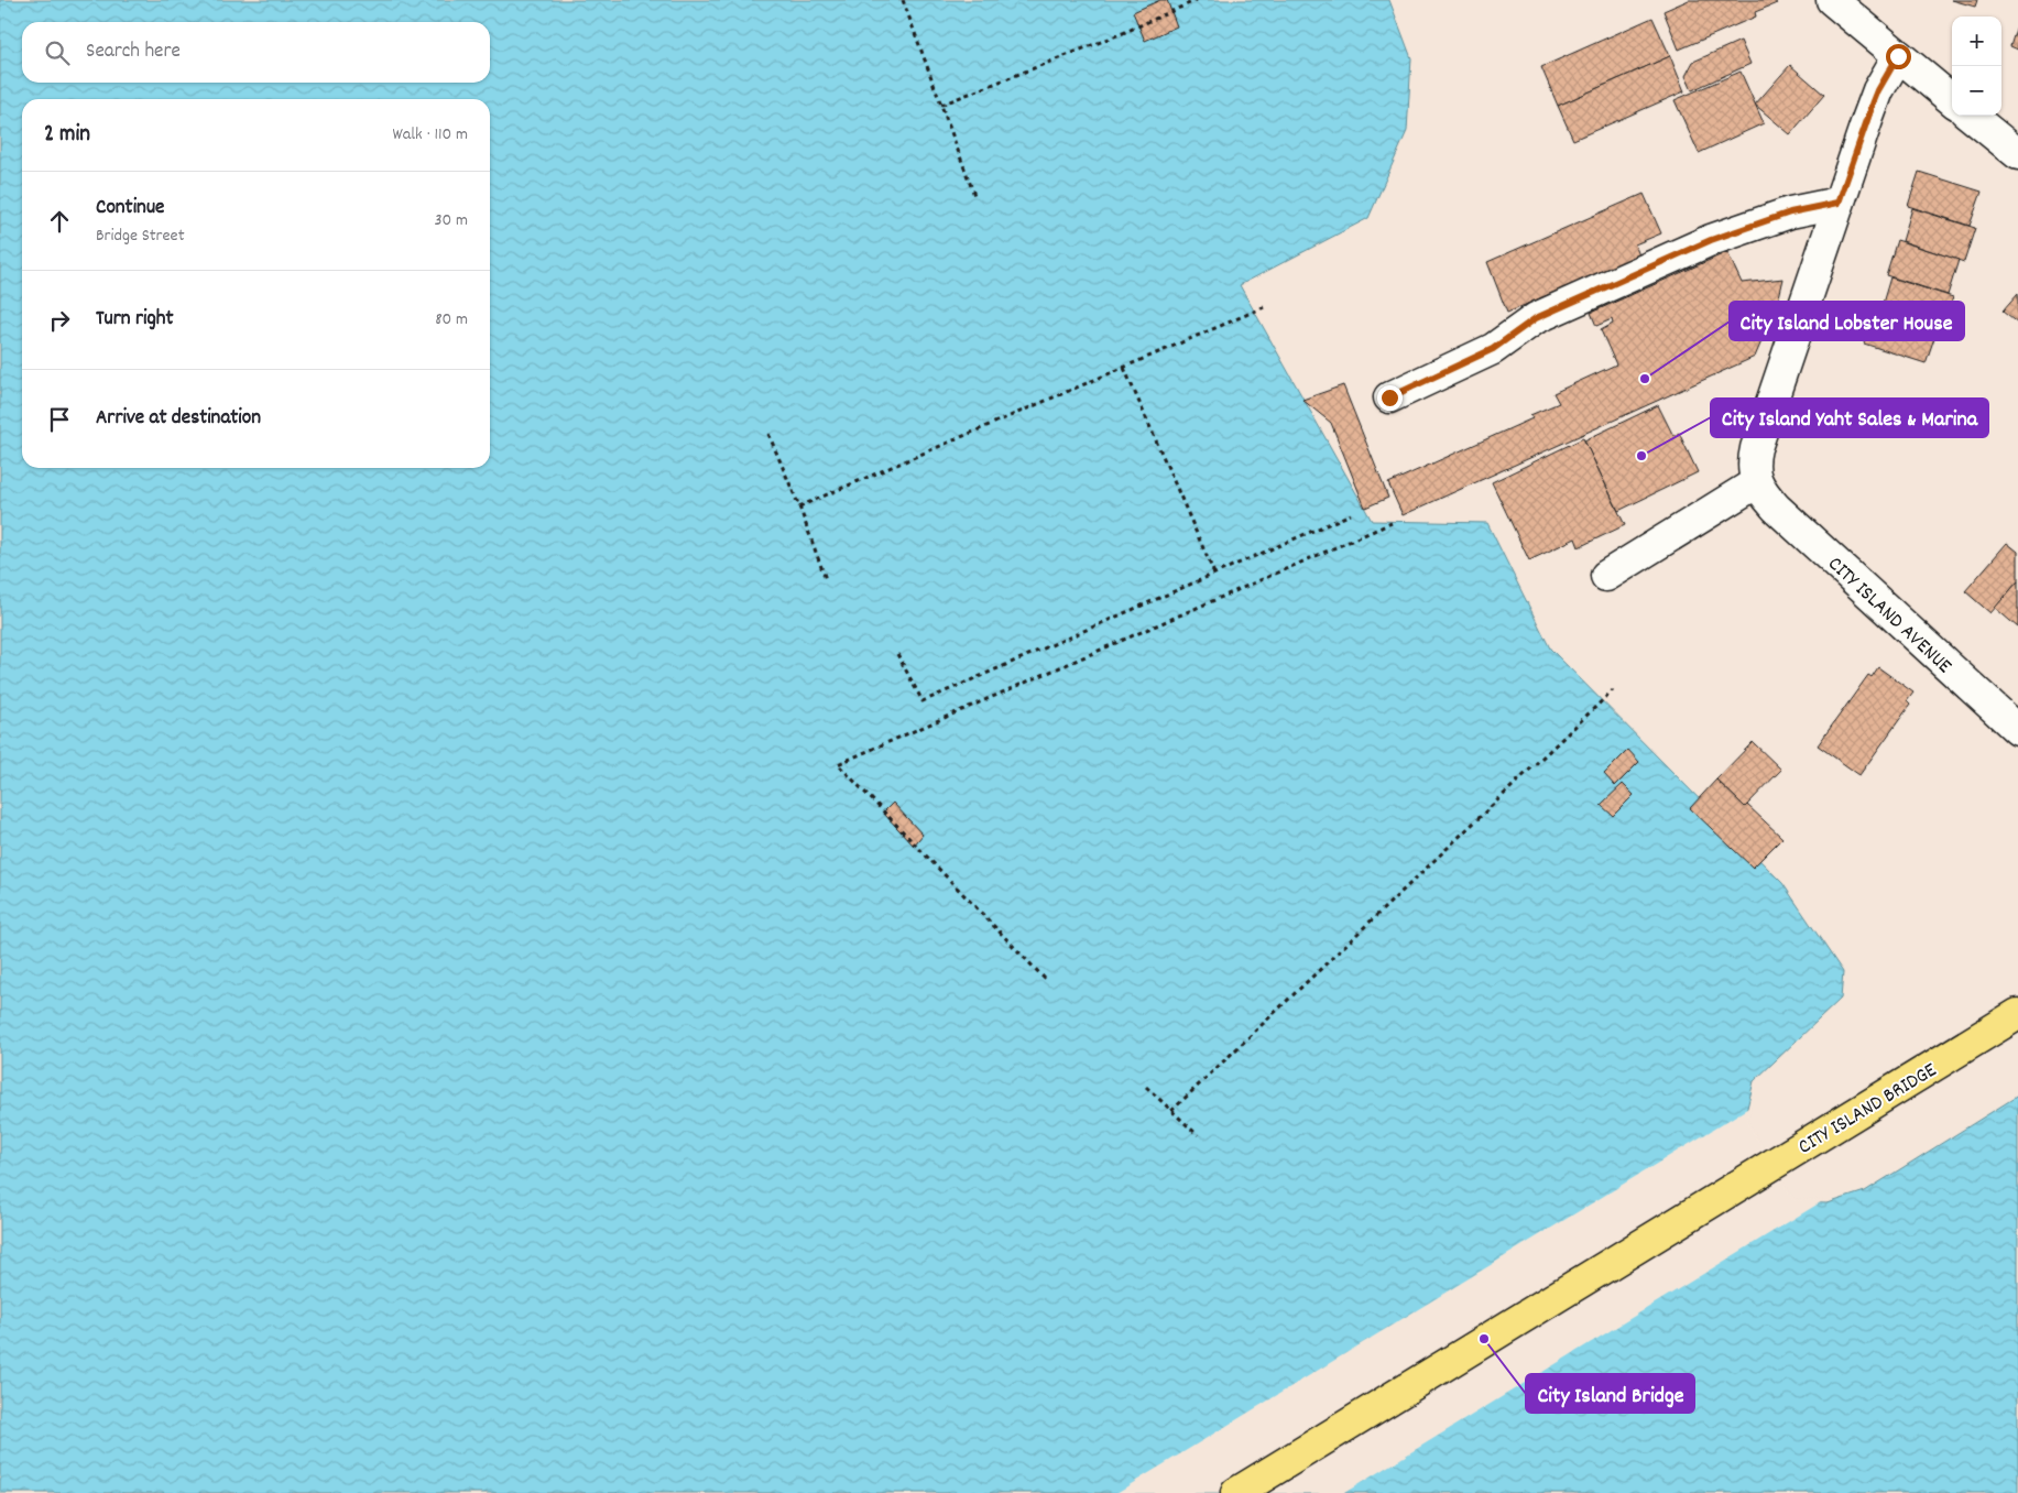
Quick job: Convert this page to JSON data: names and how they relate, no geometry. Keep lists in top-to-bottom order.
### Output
{
  "streets": {
    "main road": ["CITY ISLAND BRIDGE"],
    "street": ["CITY ISLAND AVENUE"]
  },
  "places": ["City Island Lobster House", "City Island Yaht Sales & Marina", "City Island Bridge"],
  "page": {
    "map_buttons": ["+", "−"],
    "search": "Search here",
    "heading": ["2 min", "Walk · 110 m"],
    "list": [
      ["Continue", "Bridge Street", "30 m"],
      ["Turn right", "80 m"],
      "Arrive at destination"
    ]
  }
}
